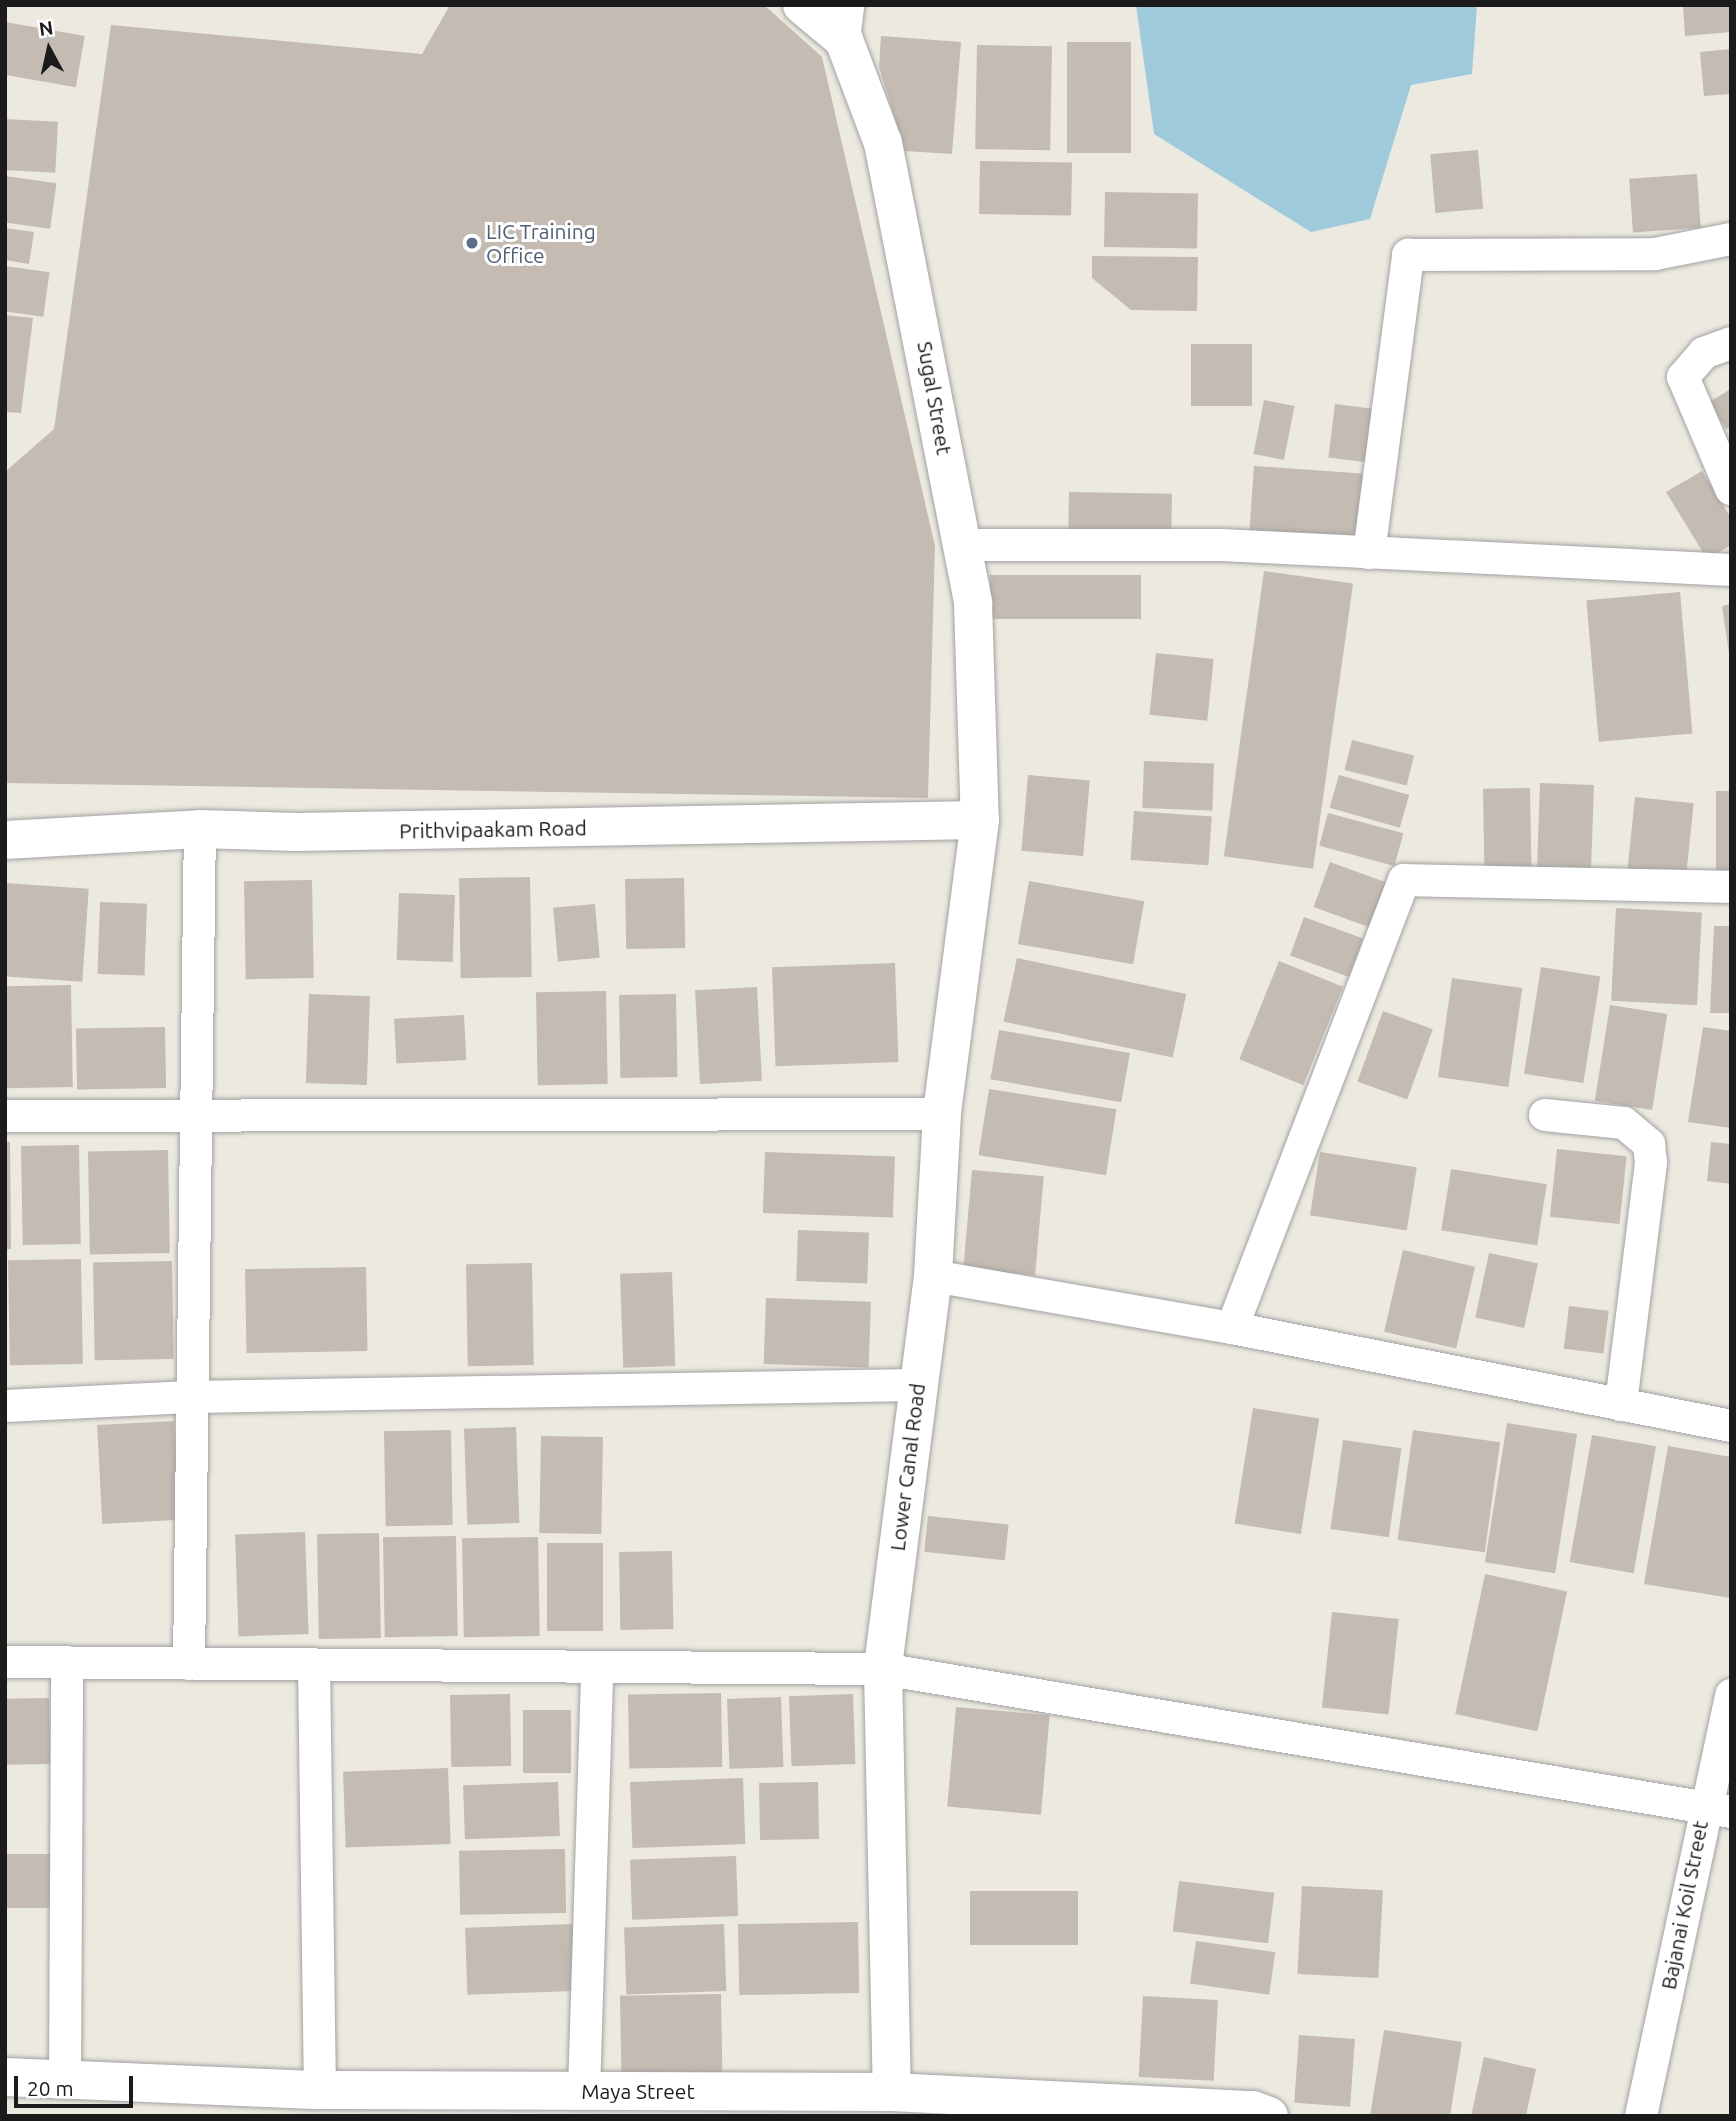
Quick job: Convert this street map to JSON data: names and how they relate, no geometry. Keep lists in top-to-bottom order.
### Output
{
  "streets": {
    "street": [
      "Sugal Street",
      "Prithvipaakam Road",
      "Lower Canal Road",
      "Bajanai Koil Street",
      "Maya Street"
    ]
  },
  "crossings": [
    ["Sugal Street", "Prithvipaakam Road"],
    ["Sugal Street", "Lower Canal Road"],
    ["Prithvipaakam Road", "Lower Canal Road"],
    ["Lower Canal Road", "Maya Street"]
  ],
  "places": ["LIC Training Office"],
  "scale_bar": "20 m",
  "north": "top"
}
